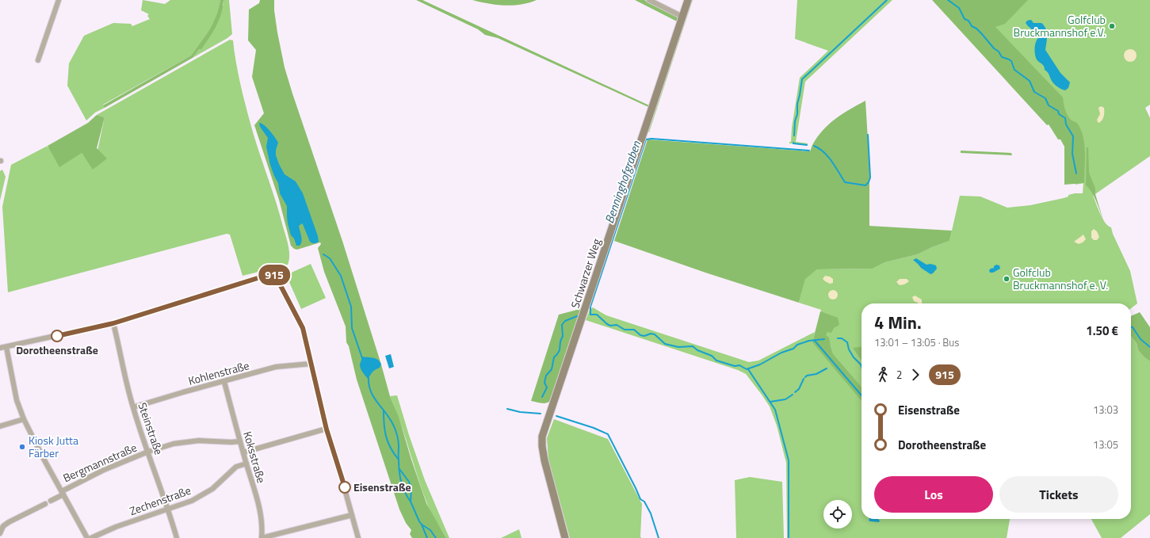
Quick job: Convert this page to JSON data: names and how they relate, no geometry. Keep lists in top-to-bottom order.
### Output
{
  "streets": {
    "street": [
      "Schwarzer Weg",
      "Kohlenstraße",
      "Steinstraße",
      "Koksstraße",
      "Bergmannstraße",
      "Zechenstraße"
    ]
  },
  "crossings": [
    ["Kohlenstraße", "Steinstraße"],
    ["Kohlenstraße", "Koksstraße"],
    ["Steinstraße", "Bergmannstraße"],
    ["Steinstraße", "Zechenstraße"],
    ["Koksstraße", "Bergmannstraße"],
    ["Koksstraße", "Zechenstraße"]
  ],
  "water": ["Benninghofgraben"],
  "places": [
    "Golfclub Bruckmannshof e.V.",
    "Golfclub Bruckmannshof e. V.",
    "Dorotheenstraße",
    "Kiosk Jutta Färber",
    "Eisenstraße"
  ],
  "lines": ["bus line 915"],
  "page": {
    "on_map": "915",
    "heading": ["4 Min.", "13:01 – 13:05 · Bus", "1.50 €"],
    "legs": ["2", "915"],
    "list": [
      {
        "name": "Eisenstraße",
        "value": "13:03"
      },
      {
        "name": "Dorotheenstraße",
        "value": "13:05"
      }
    ],
    "buttons": ["Los", "Tickets"]
  }
}
